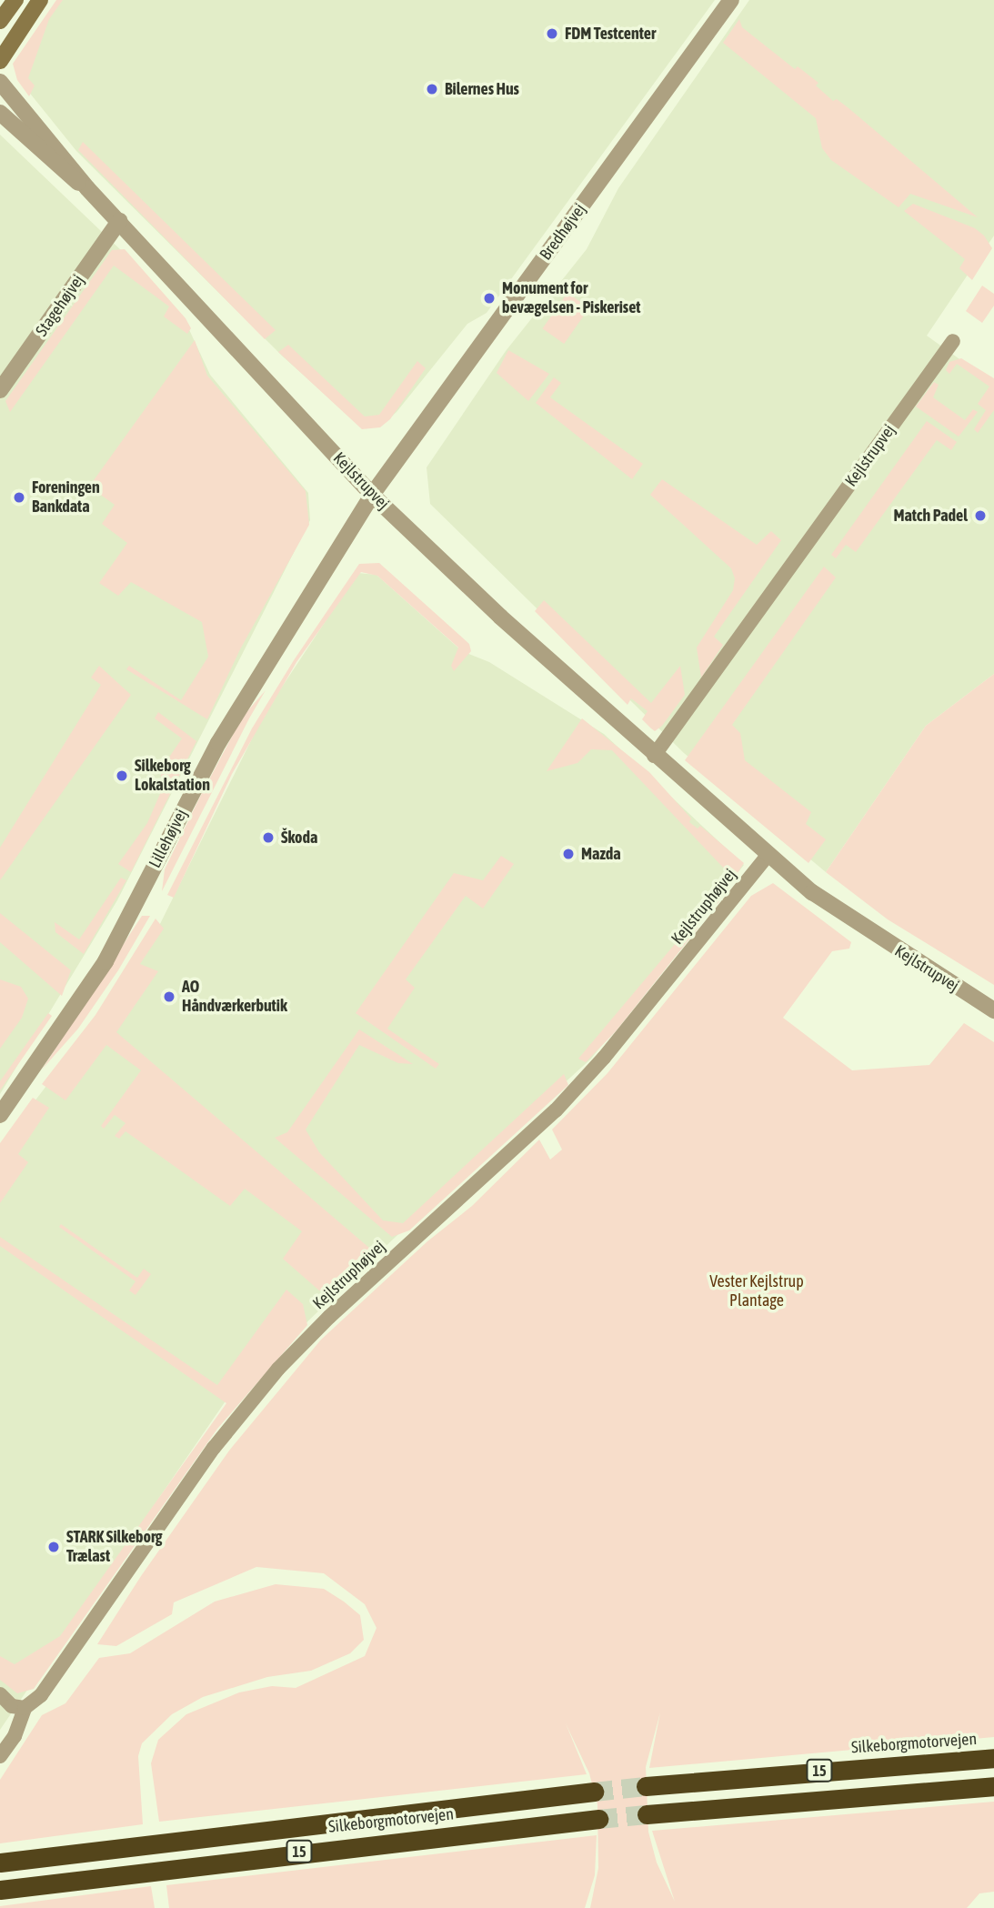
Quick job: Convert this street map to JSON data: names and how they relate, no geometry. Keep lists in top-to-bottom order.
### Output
{
  "streets": {
    "highway": ["Silkeborgmotorvejen", "15"],
    "street": [
      "Bredhøjvej",
      "Stagehøjvej",
      "Kejlstrupvej",
      "Lillehøjvej",
      "Kejlstruphøjvej"
    ]
  },
  "crossings": [
    ["Bredhøjvej", "Kejlstrupvej"],
    ["Bredhøjvej", "Lillehøjvej"],
    ["Stagehøjvej", "Kejlstrupvej"],
    ["Kejlstrupvej", "Lillehøjvej"],
    ["Kejlstrupvej", "Kejlstruphøjvej"]
  ],
  "parks": ["Vester Kejlstrup Plantage"],
  "places": [
    "FDM Testcenter",
    "Bilernes Hus",
    "Monument for bevægelsen - Piskeriset",
    "Foreningen Bankdata",
    "Match Padel",
    "Silkeborg Lokalstation",
    "Škoda",
    "Mazda",
    "AO Håndværkerbutik",
    "STARK Silkeborg Trælast"
  ]
}
